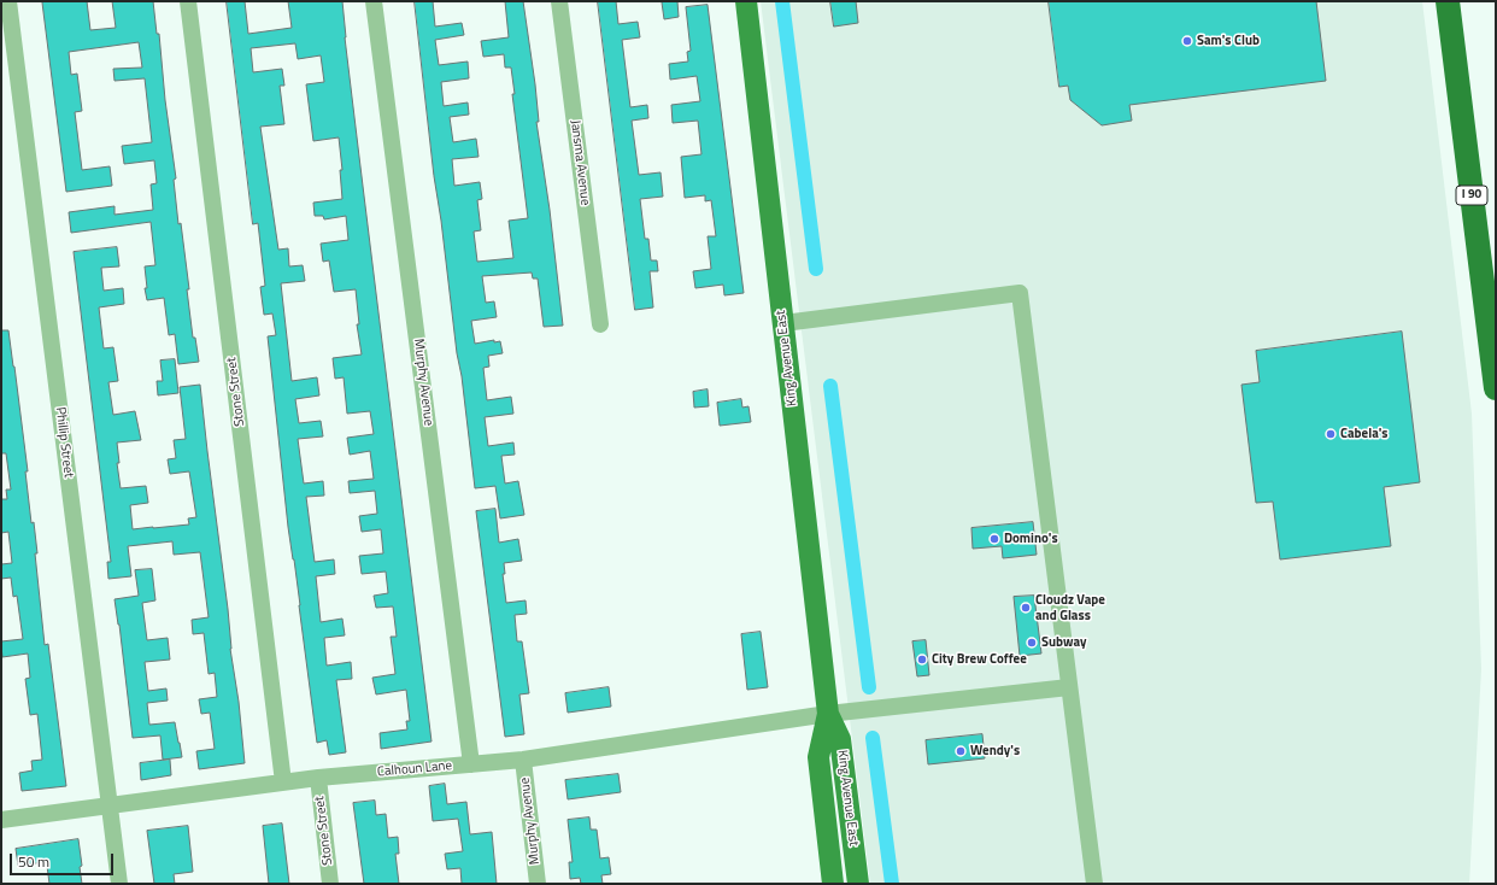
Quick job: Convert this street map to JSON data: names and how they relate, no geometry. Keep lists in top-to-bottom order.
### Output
{
  "streets": {
    "highway": ["I 90"],
    "main road": ["King Avenue East"],
    "street": [
      "Jansma Avenue",
      "Murphy Avenue",
      "Stone Street",
      "Phillip Street",
      "Calhoun Lane"
    ]
  },
  "crossings": [
    ["King Avenue East", "Calhoun Lane"],
    ["Murphy Avenue", "Calhoun Lane"],
    ["Stone Street", "Calhoun Lane"],
    ["Phillip Street", "Calhoun Lane"]
  ],
  "places": [
    "Sam's Club",
    "Cabela's",
    "Domino's",
    "Cloudz Vape and Glass",
    "Subway",
    "City Brew Coffee",
    "Wendy's"
  ],
  "scale_bar": "50 m"
}
